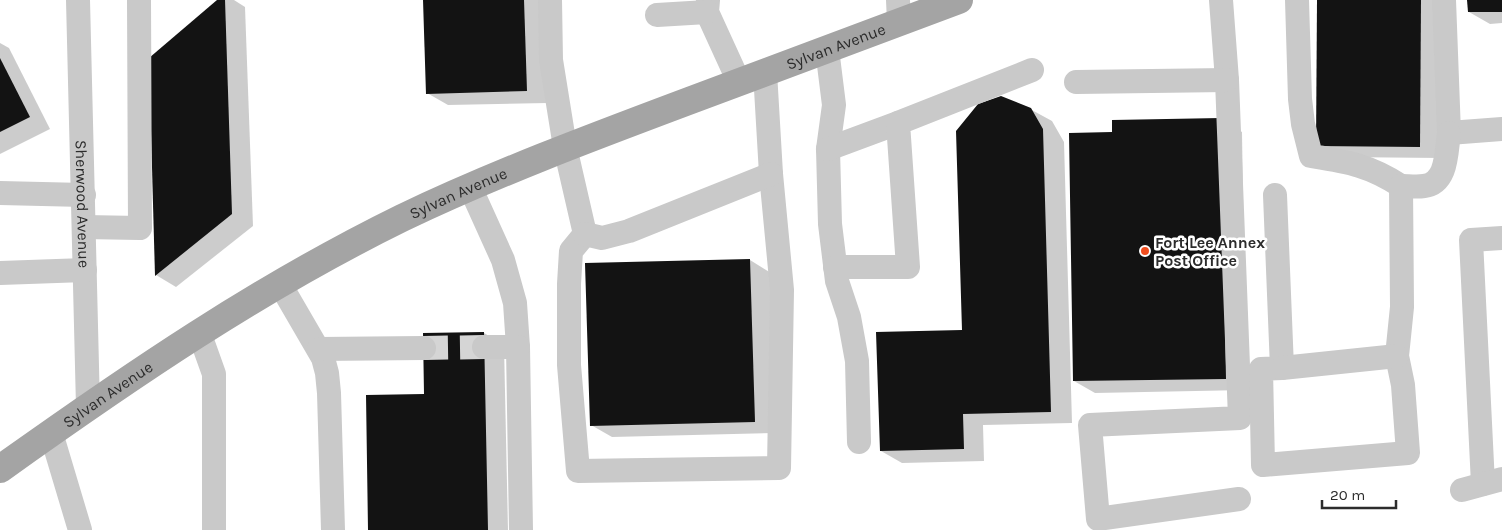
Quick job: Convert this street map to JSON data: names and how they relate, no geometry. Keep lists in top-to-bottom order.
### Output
{
  "streets": {
    "main road": ["Sylvan Avenue"],
    "street": ["Sherwood Avenue"]
  },
  "crossings": [
    ["Sylvan Avenue", "Sherwood Avenue"]
  ],
  "places": ["Fort Lee Annex Post Office"],
  "scale_bar": "20 m"
}
